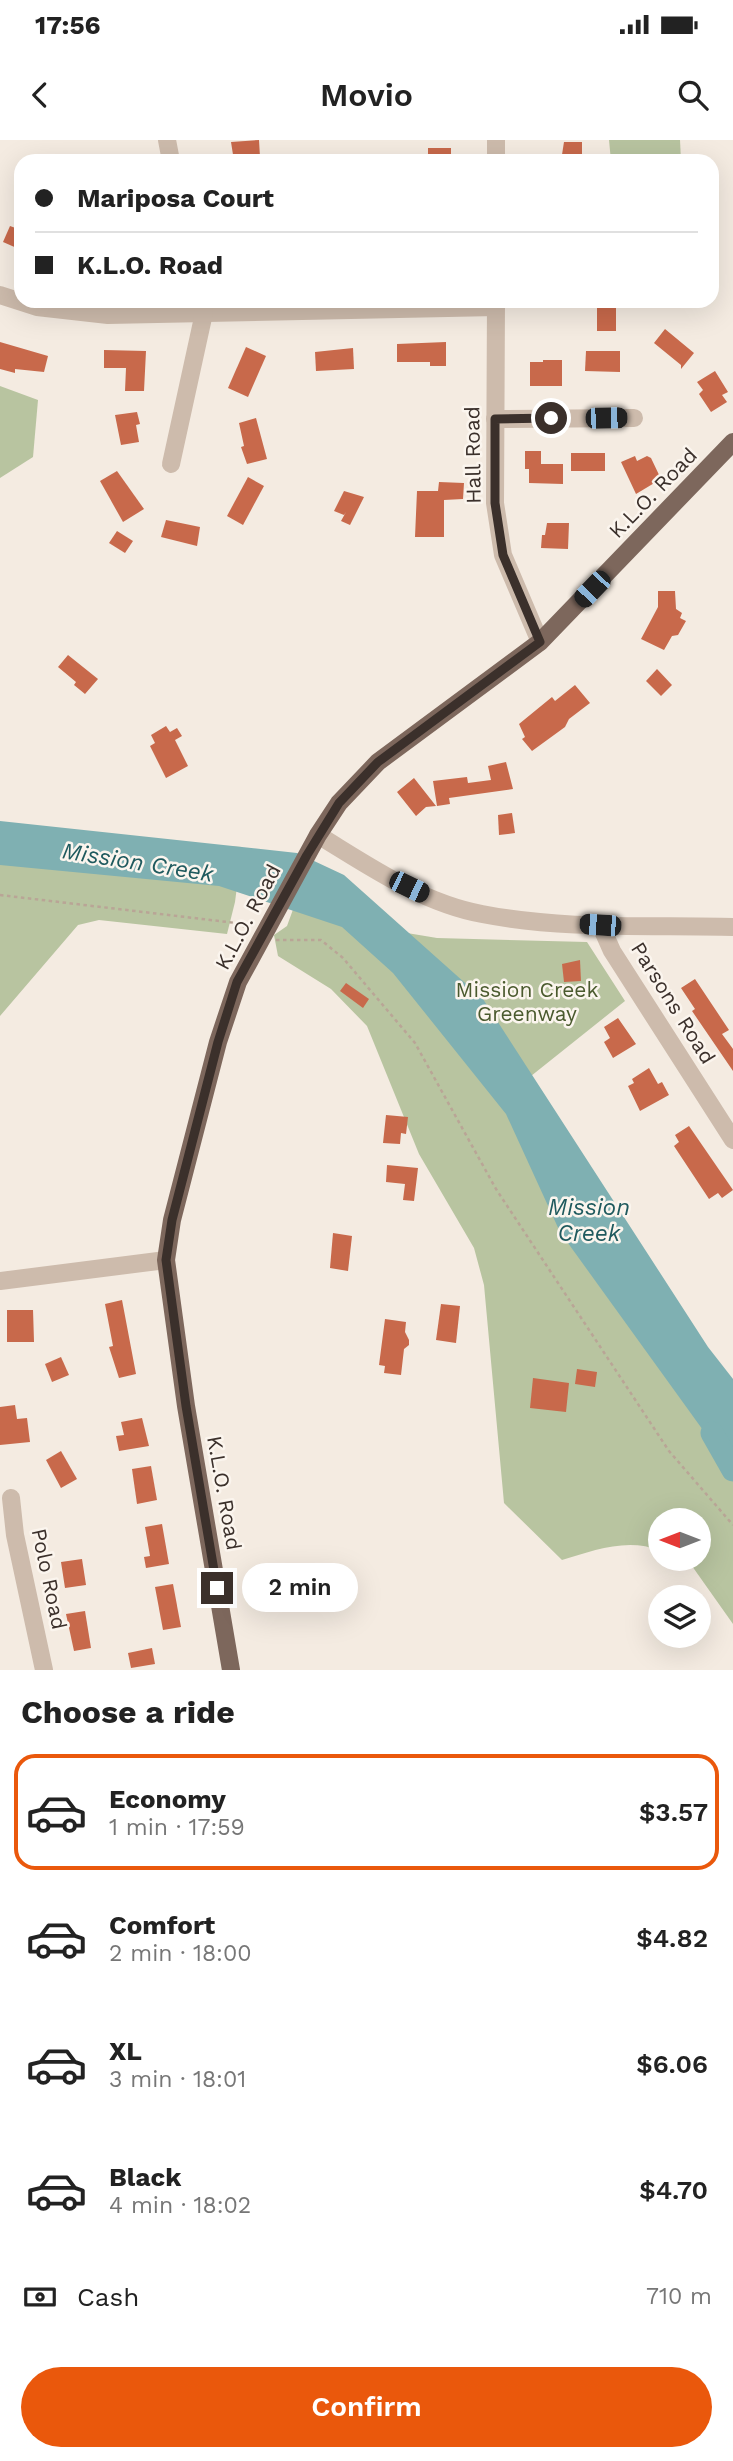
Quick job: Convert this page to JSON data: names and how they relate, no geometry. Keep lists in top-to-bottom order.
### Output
{
  "streets": {
    "main road": ["K.L.O. Road"],
    "street": ["Hall Road", "Parsons Road", "Polo Road"]
  },
  "crossings": [
    ["Hall Road", "K.L.O. Road"]
  ],
  "water": ["Mission Creek"],
  "parks": ["Mission Creek Greenway"],
  "north": "left",
  "page": {
    "status": "17:56",
    "header": "Movio",
    "banner": ["Mariposa Court", "K.L.O. Road"],
    "bubble": "2 min",
    "heading": "Choose a ride",
    "list": [
      {
        "name": "Economy",
        "note": "1 min · 17:59",
        "value": "$3.57"
      },
      {
        "name": "Comfort",
        "note": "2 min · 18:00",
        "value": "$4.82"
      },
      {
        "name": "XL",
        "note": "3 min · 18:01",
        "value": "$6.06"
      },
      {
        "name": "Black",
        "note": "4 min · 18:02",
        "value": "$4.70"
      }
    ],
    "pay": ["Cash", "710 m"],
    "buttons": "Confirm"
  }
}
